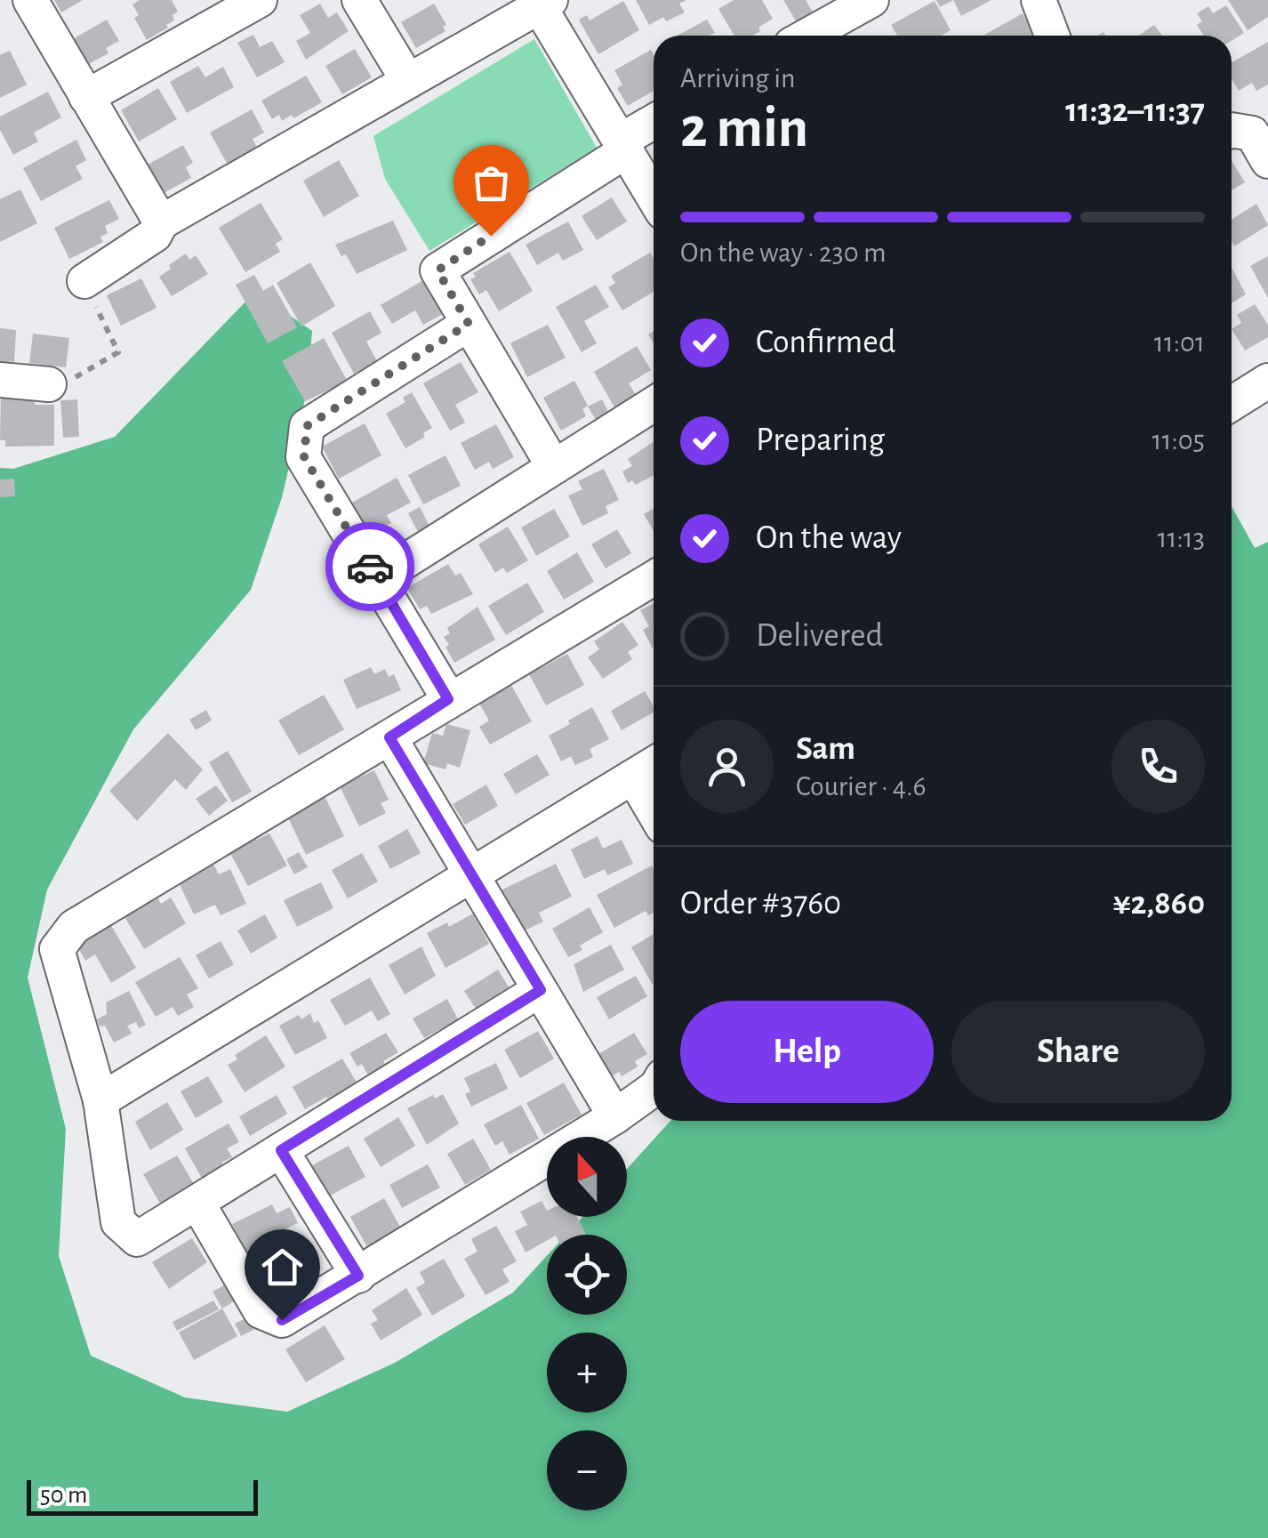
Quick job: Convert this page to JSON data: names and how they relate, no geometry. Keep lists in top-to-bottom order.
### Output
{
  "scale_bar": "50 m",
  "north": "top",
  "page": {
    "heading": ["2 min", "Arriving in", "11:32–11:37"],
    "panel": [
      "Sam",
      "Courier · 4.6",
      "Order #3760",
      "¥2,860"
    ],
    "bar": "On the way · 230 m",
    "list": [
      ["Confirmed", "11:01"],
      ["Preparing", "11:05"],
      ["On the way", "11:13"],
      "Delivered"
    ],
    "buttons": ["Help", "Share"],
    "map_buttons": ["+", "−"],
    "scale": "50 m"
  }
}
